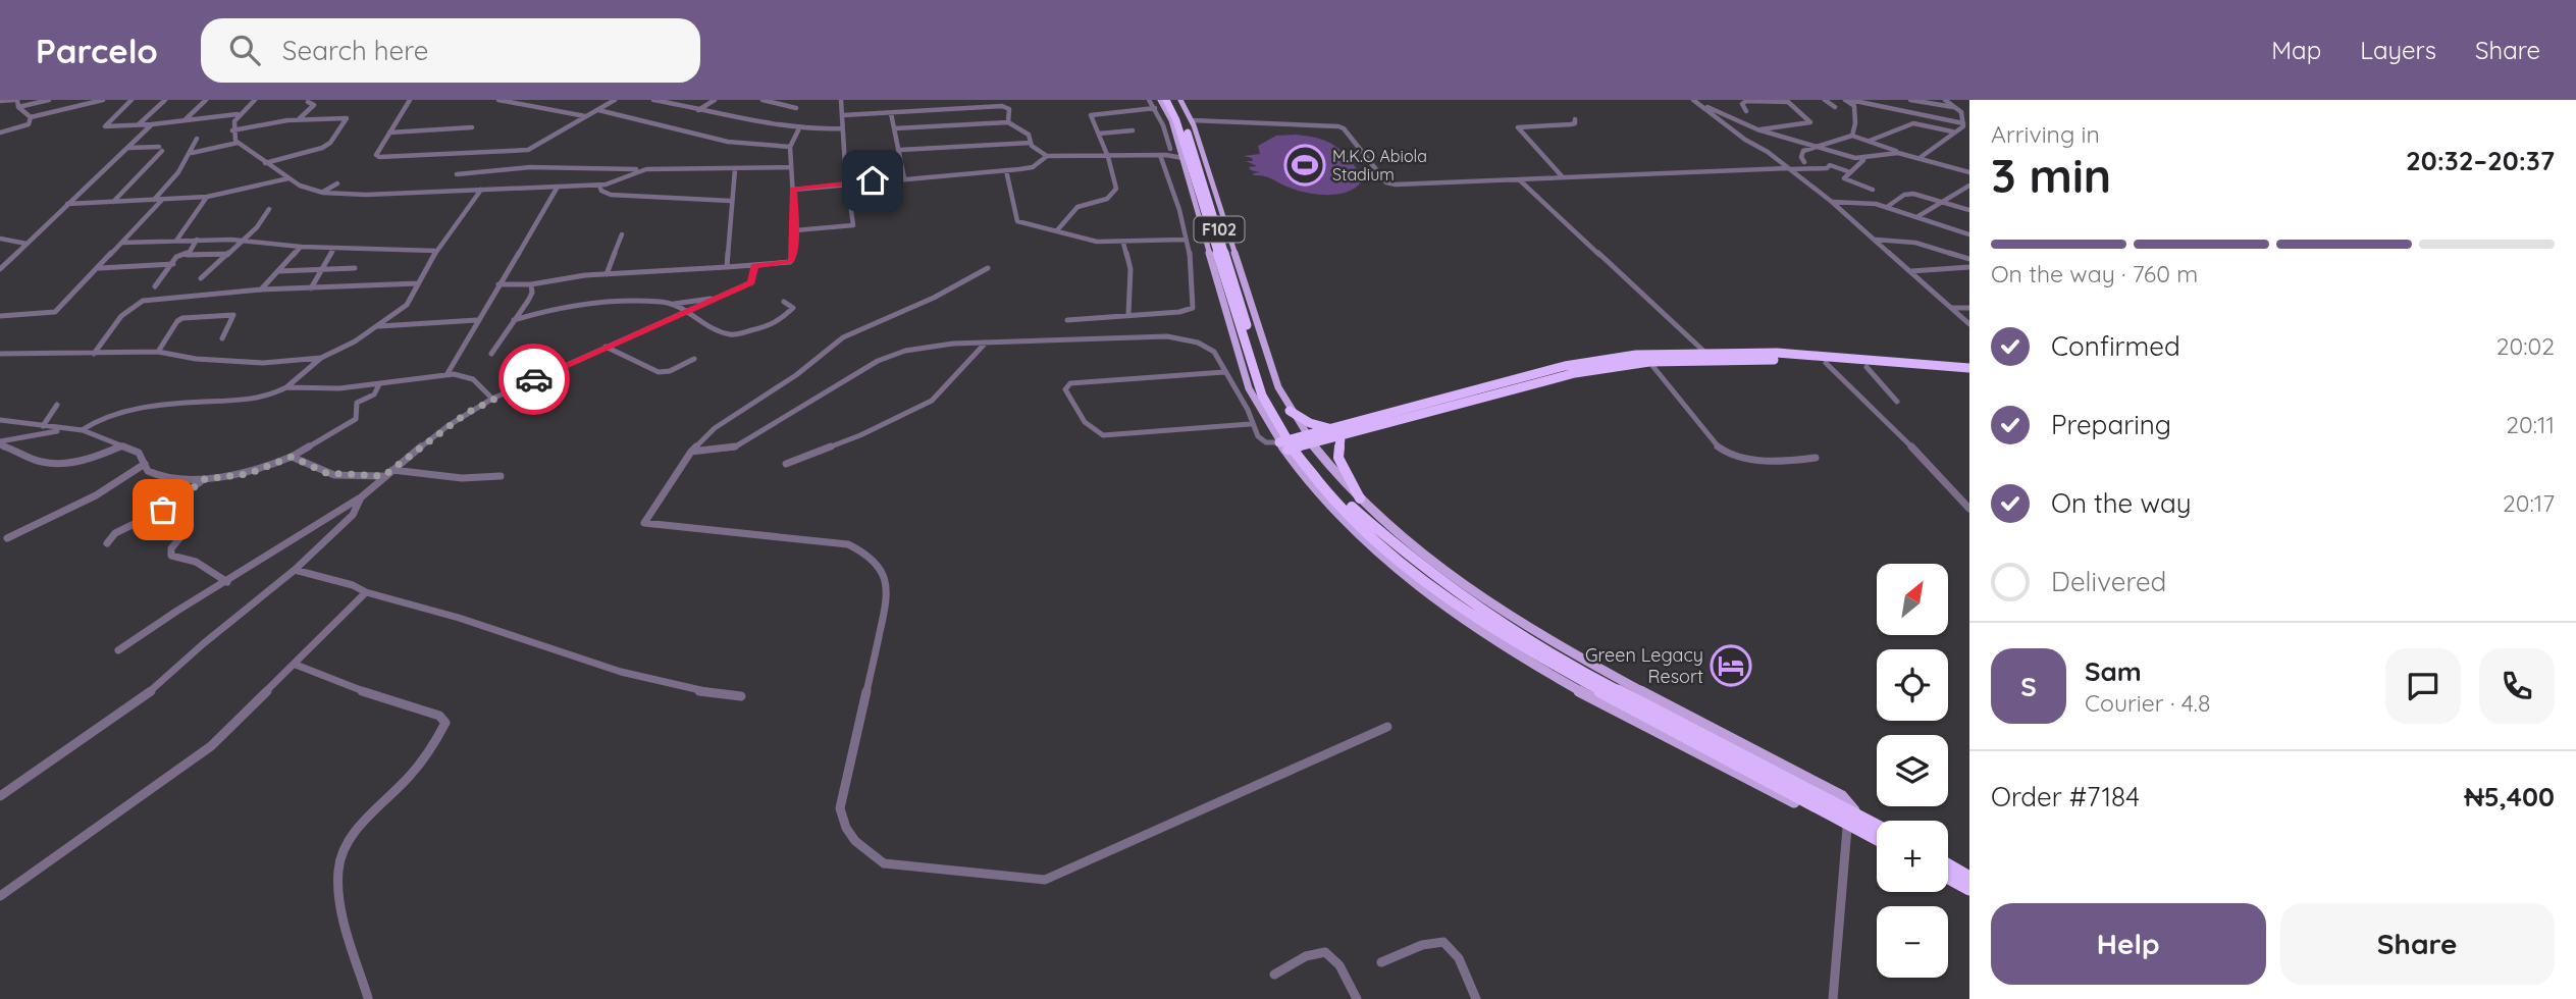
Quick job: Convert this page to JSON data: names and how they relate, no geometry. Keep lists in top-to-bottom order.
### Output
{
  "streets": {
    "highway": ["F102"]
  },
  "places": {
    "sports": ["M.K.O Abiola Stadium"],
    "hotel": ["Green Legacy Resort"]
  },
  "north": "top right",
  "page": {
    "header": "Parcelo",
    "search": "Search here",
    "nav": ["Map", "Layers", "Share"],
    "heading": ["3 min", "Arriving in", "20:32–20:37"],
    "panel": [
      "Sam",
      "Courier · 4.8",
      "Order #7184",
      "₦5,400"
    ],
    "bar": "On the way · 760 m",
    "list": [
      ["Confirmed", "20:02"],
      ["Preparing", "20:11"],
      ["On the way", "20:17"],
      "Delivered"
    ],
    "map_buttons": ["+", "−"],
    "round": "S",
    "buttons": ["Help", "Share"]
  }
}
